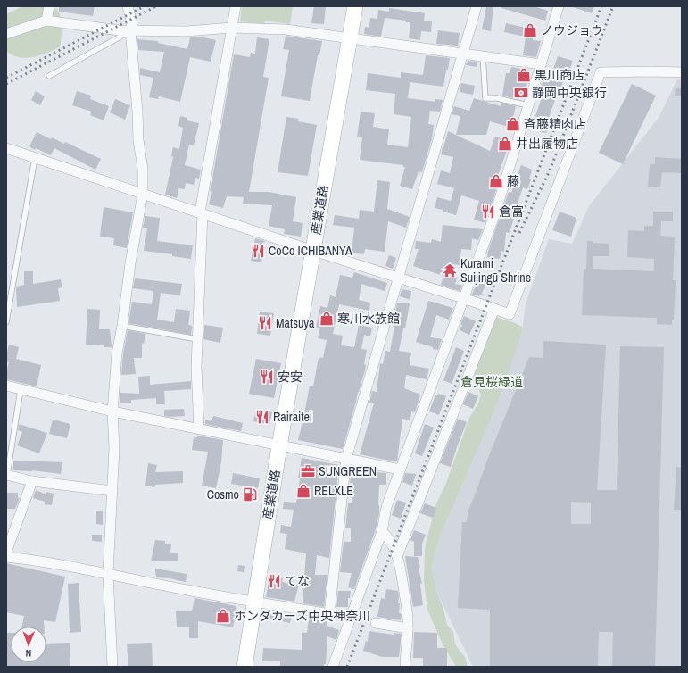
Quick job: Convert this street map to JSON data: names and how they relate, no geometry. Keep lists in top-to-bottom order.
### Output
{
  "streets": {
    "main road": ["産業道路"]
  },
  "parks": ["倉見桜緑道"],
  "places": {
    "shop": [
      "ノウジョウ",
      "黒川商店",
      "斉藤精肉店",
      "井出履物店",
      "藤",
      "寒川水族館",
      "RELXLE",
      "ホンダカーズ中央神奈川"
    ],
    "bank": ["静岡中央銀行"],
    "restaurant": [
      "倉富",
      "CoCo ICHIBANYA",
      "Matsuya",
      "安安",
      "Rairaitei",
      "てな"
    ],
    "temple": ["Kurami Suijingū Shrine"],
    "office": ["SUNGREEN"],
    "fuel station": ["Cosmo"]
  },
  "north": "bottom"
}
